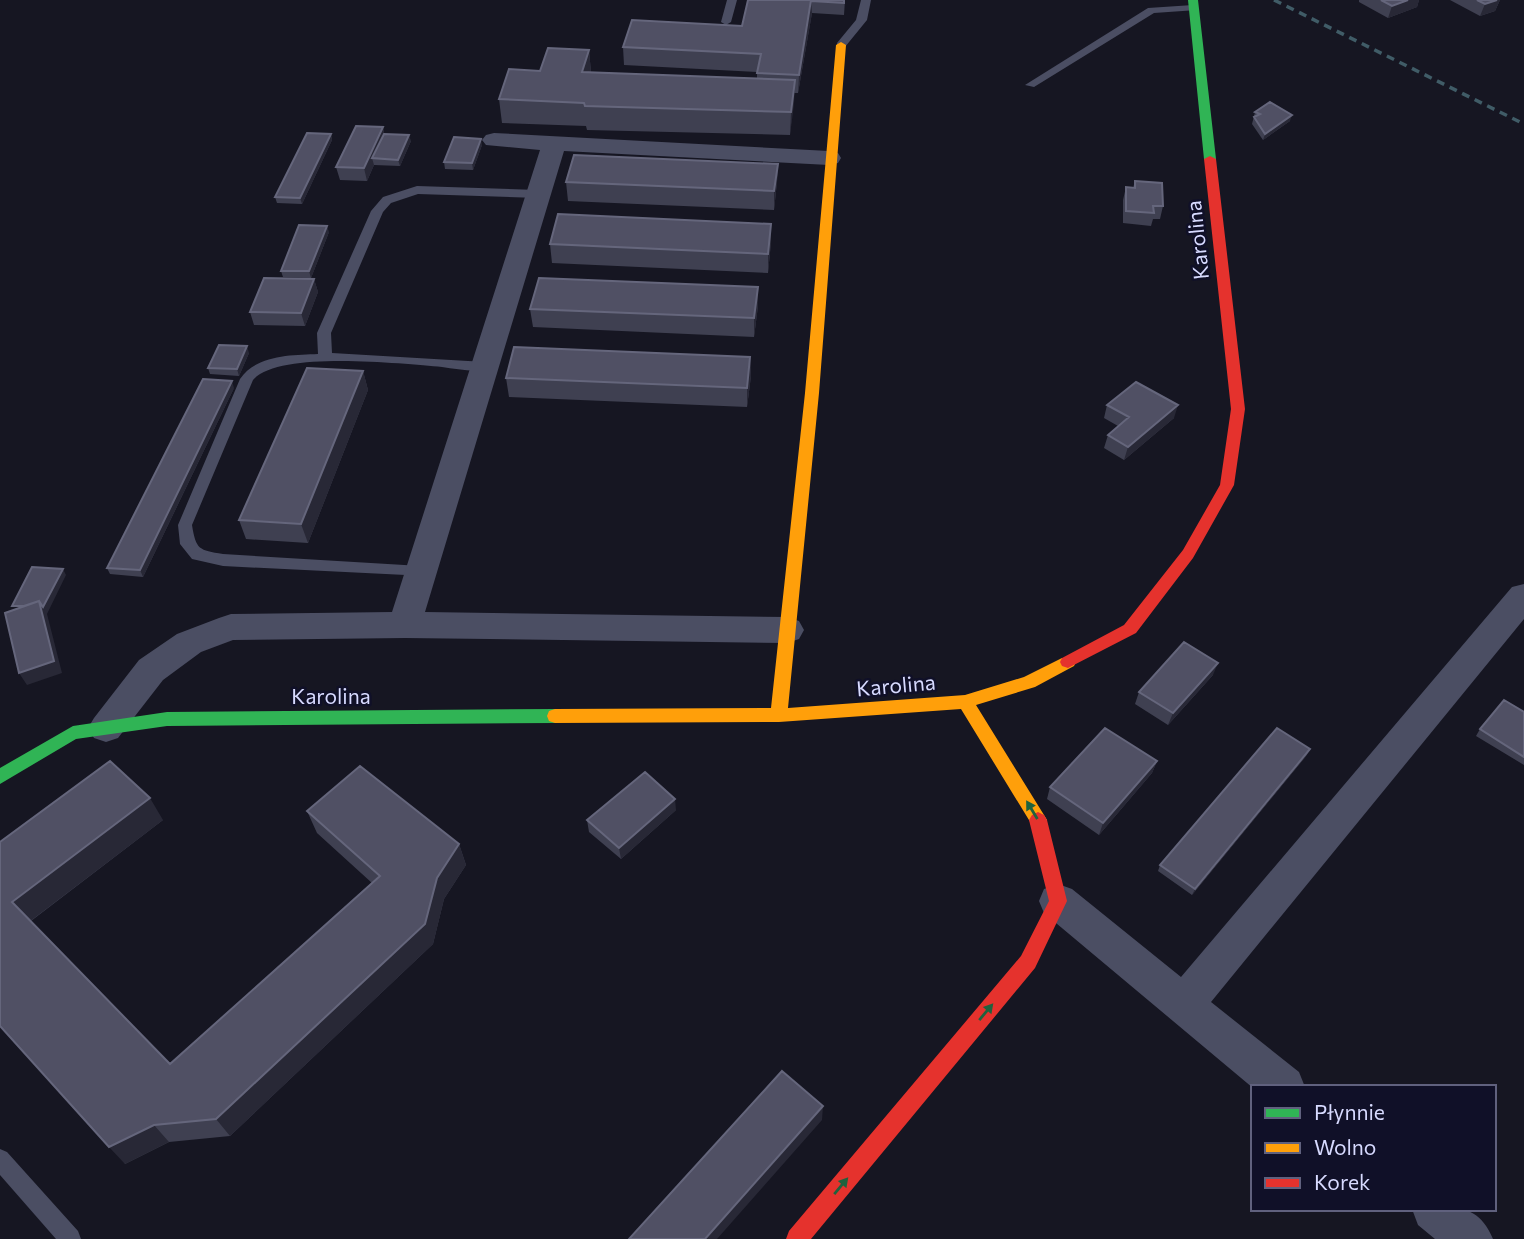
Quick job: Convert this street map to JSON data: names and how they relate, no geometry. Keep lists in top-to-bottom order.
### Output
{
  "streets": {
    "street": ["Karolina"]
  },
  "legend": ["Płynnie", "Wolno", "Korek"]
}
